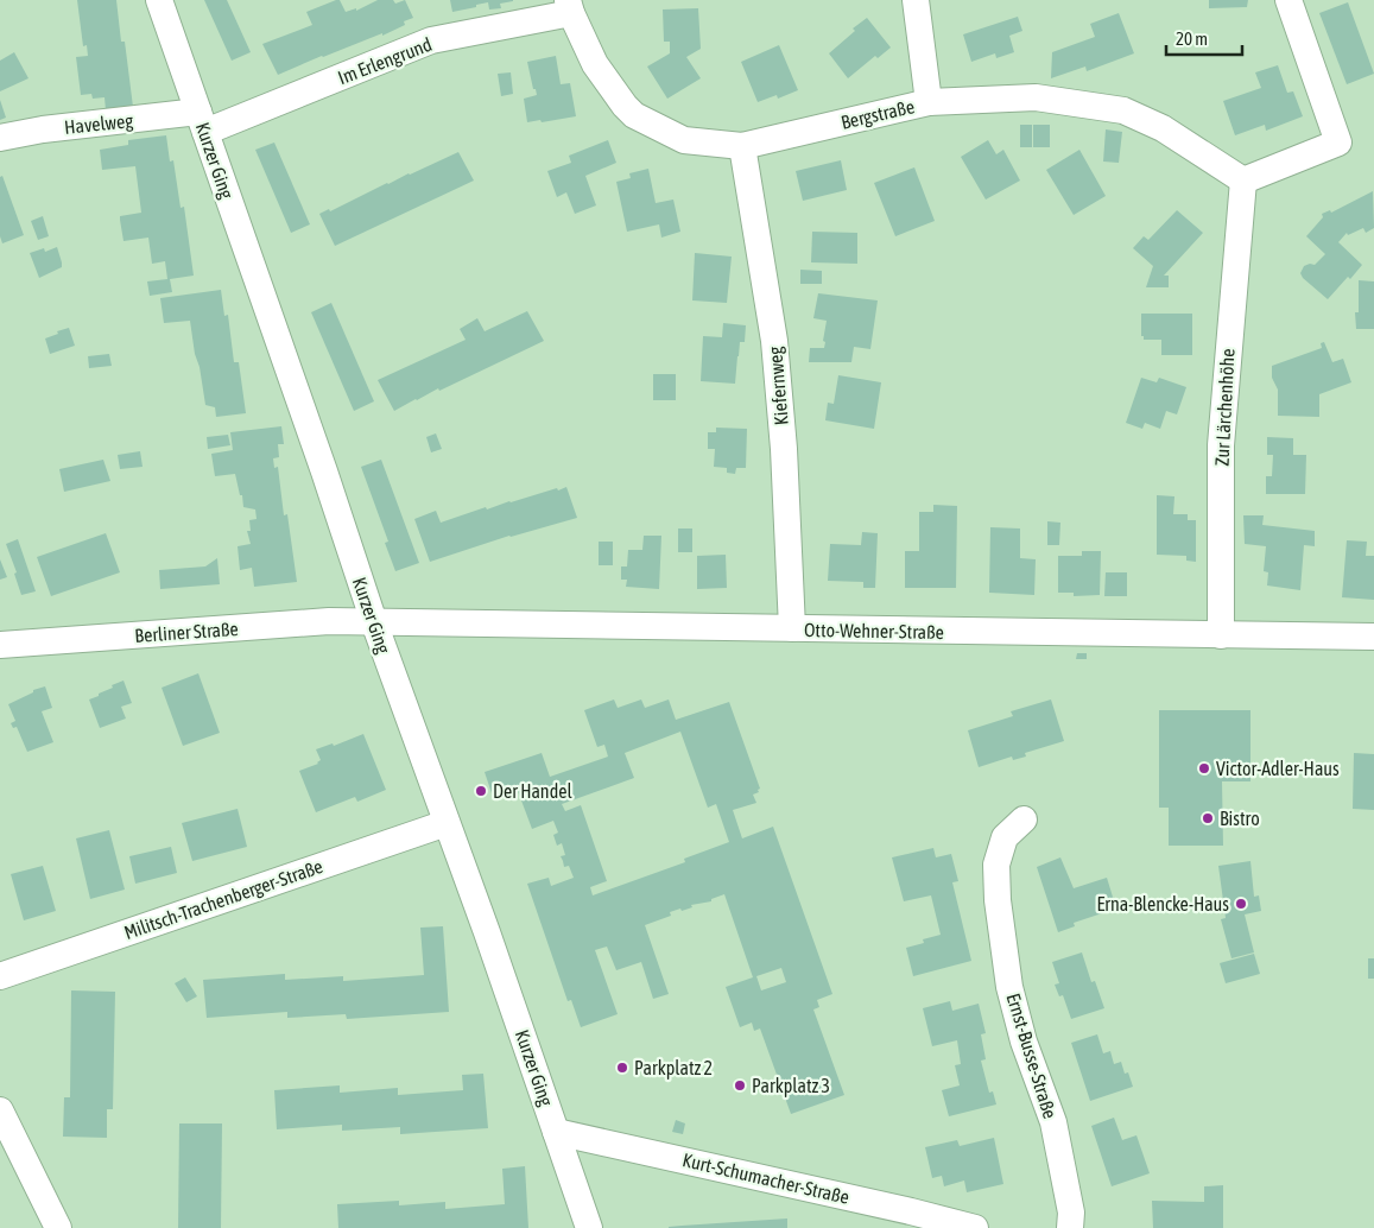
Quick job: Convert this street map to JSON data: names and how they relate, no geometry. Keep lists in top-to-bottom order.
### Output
{
  "streets": {
    "street": [
      "Im Erlengrund",
      "Bergstraße",
      "Havelweg",
      "Kurzer Ging",
      "Kiefernweg",
      "Zur Lärchenhöhe",
      "Otto-Wehner-Straße",
      "Berliner Straße",
      "Militsch-Trachenberger-Straße",
      "Ernst-Busse-Straße",
      "Kurt-Schumacher-Straße"
    ]
  },
  "crossings": [
    ["Im Erlengrund", "Bergstraße"],
    ["Im Erlengrund", "Havelweg"],
    ["Im Erlengrund", "Kurzer Ging"],
    ["Bergstraße", "Kiefernweg"],
    ["Bergstraße", "Zur Lärchenhöhe"],
    ["Havelweg", "Kurzer Ging"],
    ["Kurzer Ging", "Otto-Wehner-Straße"],
    ["Kurzer Ging", "Berliner Straße"],
    ["Kurzer Ging", "Militsch-Trachenberger-Straße"],
    ["Kurzer Ging", "Kurt-Schumacher-Straße"],
    ["Kiefernweg", "Otto-Wehner-Straße"],
    ["Zur Lärchenhöhe", "Otto-Wehner-Straße"],
    ["Otto-Wehner-Straße", "Berliner Straße"]
  ],
  "places": [
    "Victor-Adler-Haus",
    "Der Handel",
    "Bistro",
    "Erna-Blencke-Haus",
    "Parkplatz 2",
    "Parkplatz 3"
  ],
  "scale_bar": "20 m"
}
